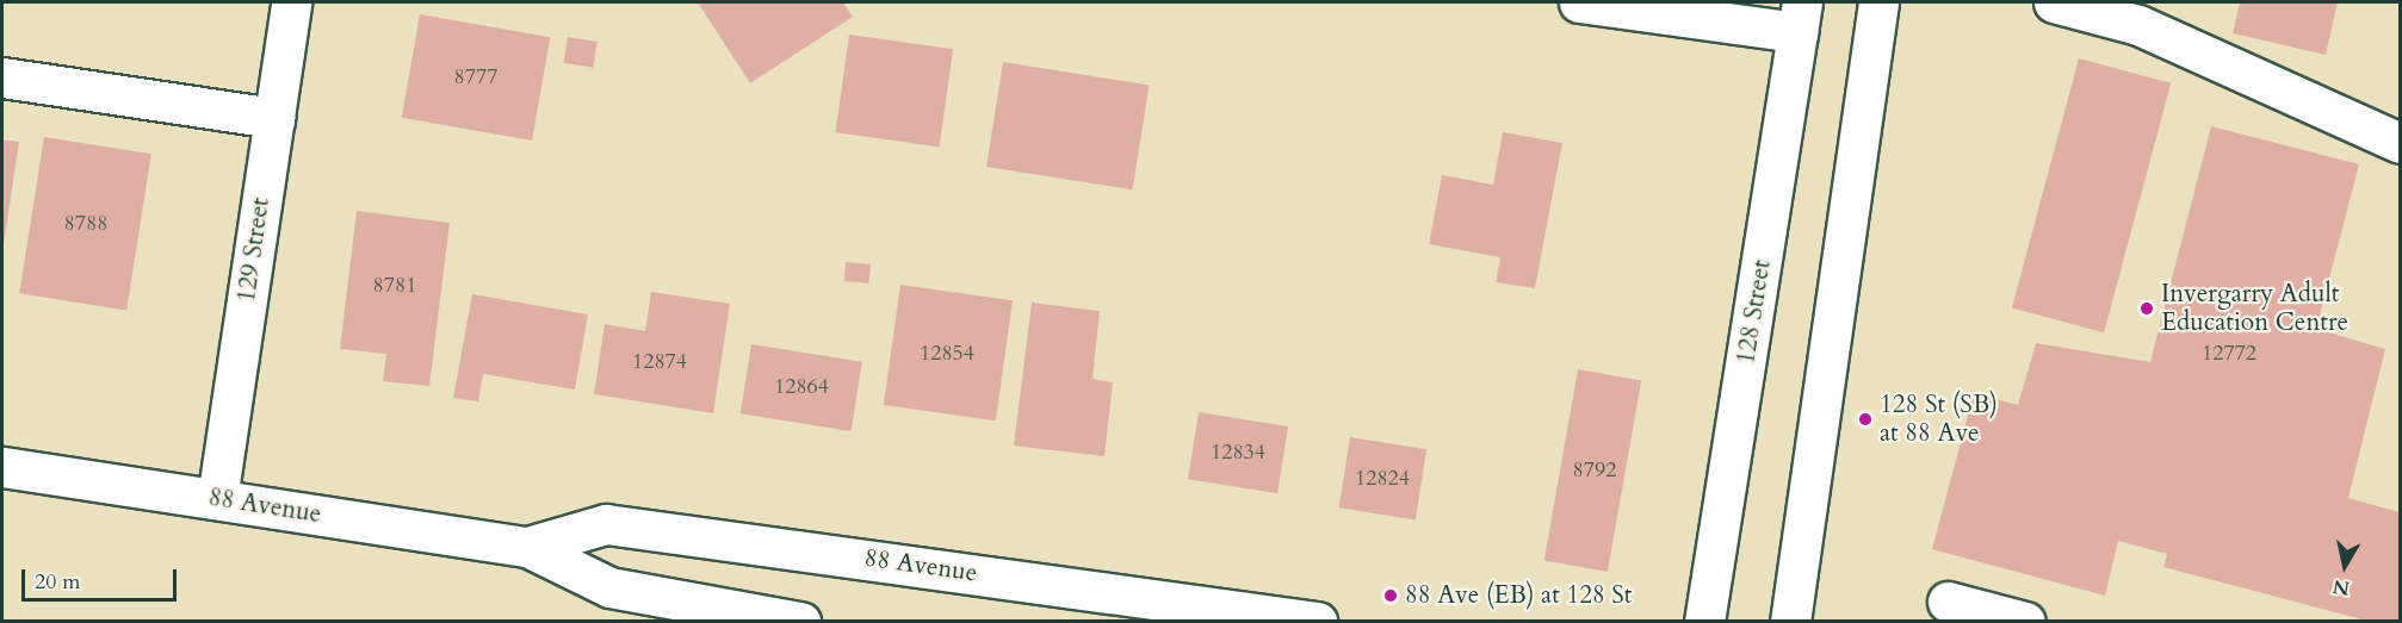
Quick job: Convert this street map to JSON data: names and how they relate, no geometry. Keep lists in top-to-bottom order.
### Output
{
  "streets": {
    "main road": ["129 Street", "128 Street", "88 Avenue"]
  },
  "crossings": [
    ["129 Street", "88 Avenue"]
  ],
  "places": ["Invergarry Adult Education Centre", "128 St (SB) at 88 Ave", "88 Ave (EB) at 128 St"],
  "house_numbers": [
    "8777",
    "8788",
    "8781",
    "12854",
    "12772",
    "12874",
    "12864",
    "12834",
    "8792",
    "12824"
  ],
  "scale_bar": "20 m",
  "north": "bottom"
}
